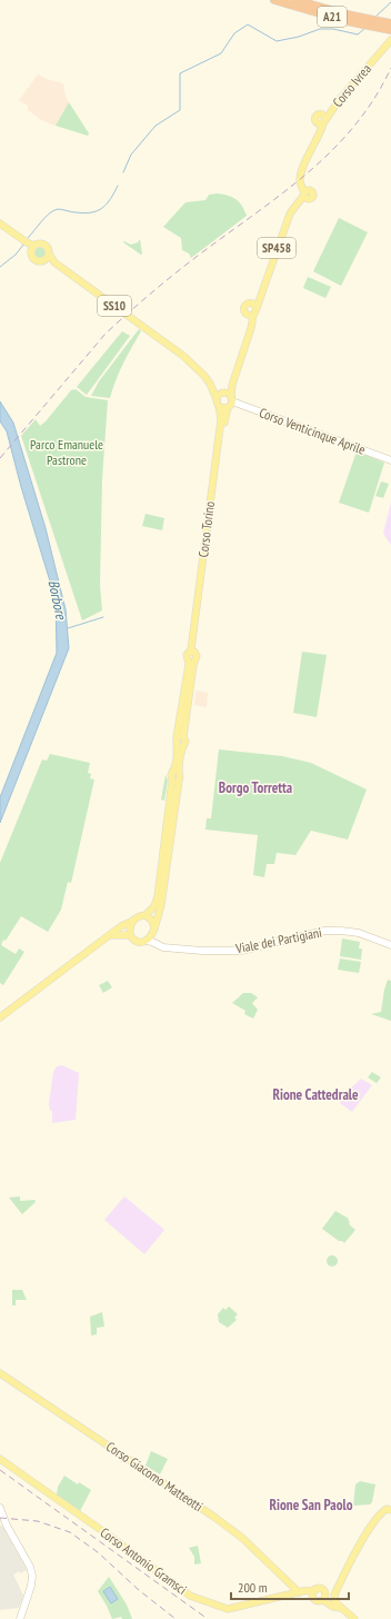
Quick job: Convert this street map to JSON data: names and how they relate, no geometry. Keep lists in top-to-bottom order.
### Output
{
  "streets": {
    "highway": ["A21"],
    "main road": [
      "Corso Ivrea",
      "SP458",
      "SS10",
      "Corso Torino",
      "Corso Giacomo Matteotti",
      "Corso Antonio Gramsci"
    ],
    "street": ["Corso Venticinque Aprile", "Viale dei Partigiani"]
  },
  "crossings": [
    ["Corso Venticinque Aprile", "Corso Torino"],
    ["Corso Torino", "Viale dei Partigiani"],
    ["Corso Giacomo Matteotti", "Corso Antonio Gramsci"]
  ],
  "districts": ["Borgo Torretta", "Rione Cattedrale", "Rione San Paolo"],
  "water": ["Borbore"],
  "parks": ["Parco Emanuele Pastrone"],
  "scale_bar": "200 m"
}
